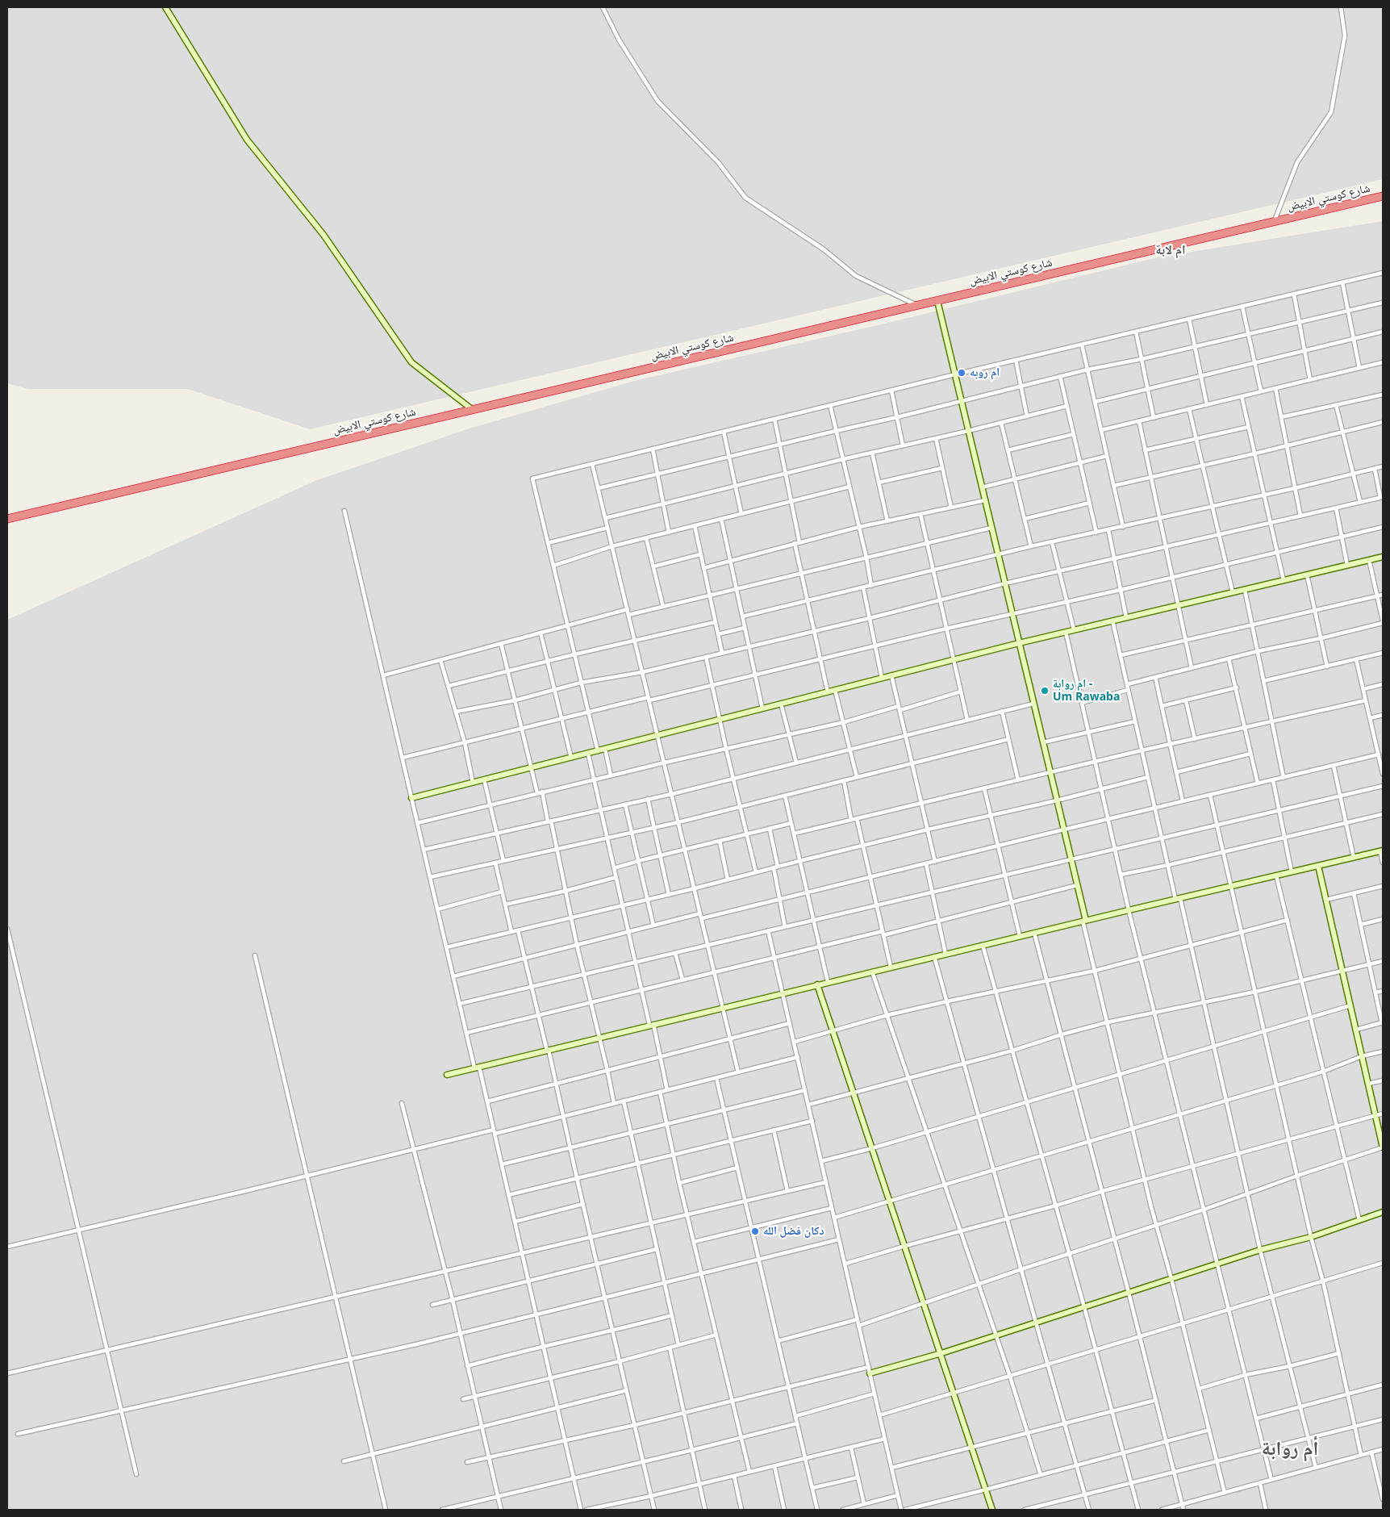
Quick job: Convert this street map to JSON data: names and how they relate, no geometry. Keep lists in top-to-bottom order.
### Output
{
  "streets": {
    "highway": ["شارع كوستي الابيض"]
  },
  "districts": ["ام لابة", "أم روابة"],
  "places": ["ام روبه", "ام روابة - Um Rawaba", "دكان فضل الله"]
}
